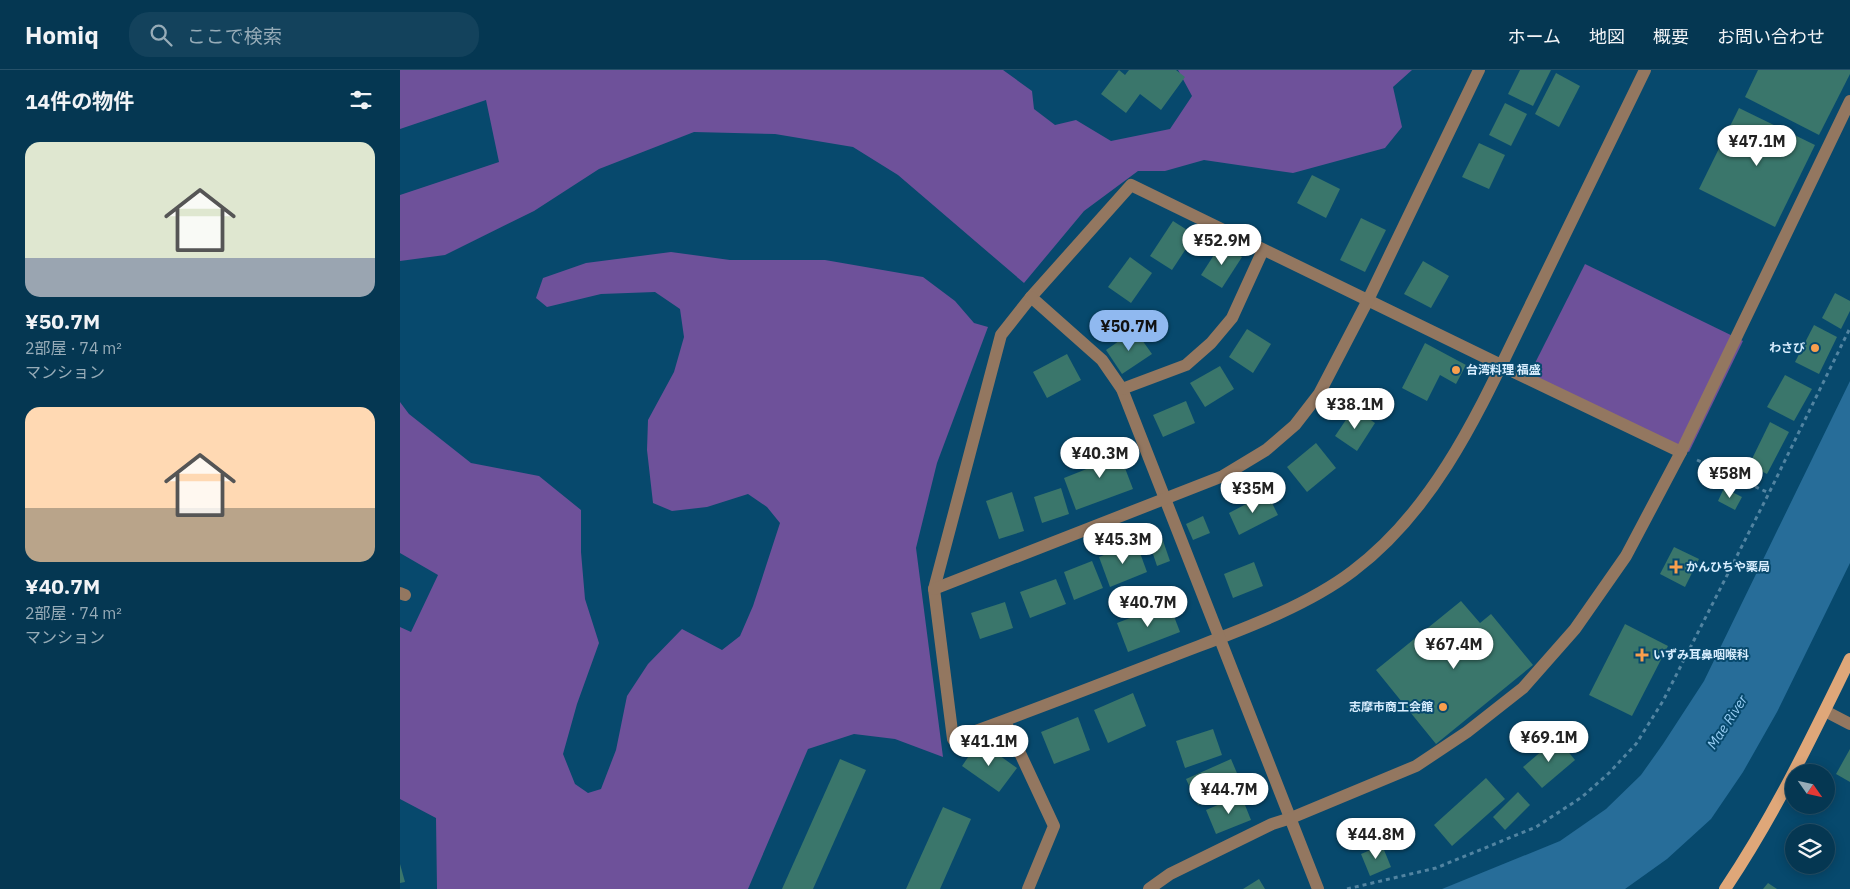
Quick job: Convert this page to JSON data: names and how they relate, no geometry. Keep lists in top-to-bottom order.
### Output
{
  "water": ["Mae River"],
  "places": {
    "other": ["わさび", "台湾料理 福盛", "志摩市商工会館"],
    "health": ["かんひちや薬局", "いずみ耳鼻咽喉科"]
  },
  "north": "bottom right",
  "page": {
    "header": "Homiq",
    "search": "ここで検索",
    "nav": [
      "ホーム",
      "地図",
      "概要",
      "お問い合わせ"
    ],
    "heading": "14件の物件",
    "price": [
      "¥47.1M",
      "¥52.9M",
      "¥50.7M",
      "¥38.1M",
      "¥40.3M",
      "¥58M",
      "¥35M",
      "¥45.3M",
      "¥40.7M",
      "¥67.4M",
      "¥69.1M",
      "¥41.1M",
      "¥44.7M",
      "¥44.8M"
    ],
    "list": [
      {
        "name": "¥50.7M",
        "note": "2部屋 · 74 m² · マンション"
      },
      {
        "name": "¥40.7M",
        "note": "2部屋 · 74 m² · マンション"
      }
    ]
  }
}
